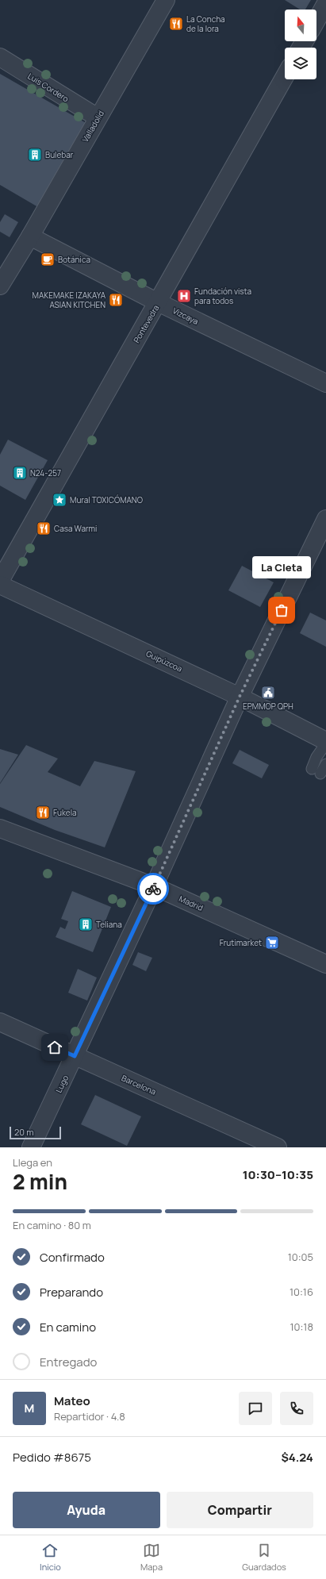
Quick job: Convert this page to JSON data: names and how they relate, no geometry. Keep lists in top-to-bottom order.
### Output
{
  "streets": {
    "street": [
      "Luis Cordero",
      "Valladolid",
      "Vizcaya",
      "Pontevedra",
      "Guipúzcoa",
      "Madrid",
      "Lugo",
      "Barcelona"
    ]
  },
  "crossings": [
    ["Luis Cordero", "Valladolid"],
    ["Valladolid", "Vizcaya"],
    ["Vizcaya", "Pontevedra"],
    ["Guipúzcoa", "Lugo"],
    ["Madrid", "Lugo"],
    ["Lugo", "Barcelona"]
  ],
  "places": {
    "restaurant": [
      "La Concha de la lora",
      "MAKEMAKE IZAKAYA ASIAN KITCHEN",
      "Casa Warmi",
      "Fukela"
    ],
    "building": ["Bulebar", "N24-257", "Teliana"],
    "cafe": ["Botánica"],
    "hospital": ["Fundación vista para todos"],
    "place": ["Mural TOXICÓMANO"],
    "other": ["La Cleta"],
    "public building": ["EPMMOP QPH"],
    "supermarket": ["Frutimarket"]
  },
  "scale_bar": "20 m",
  "north": "top",
  "page": {
    "bubble": "La Cleta",
    "scale": "20 m",
    "heading": ["2 min", "Llega en", "10:30–10:35"],
    "panel": [
      "Mateo",
      "Repartidor · 4.8",
      "Pedido #8675",
      "$4.24"
    ],
    "bar": "En camino · 80 m",
    "list": [
      ["Confirmado", "10:05"],
      ["Preparando", "10:16"],
      ["En camino", "10:18"],
      "Entregado"
    ],
    "round": "M",
    "buttons": ["Ayuda", "Compartir"],
    "tabs": ["Inicio", "Mapa", "Guardados"]
  }
}
